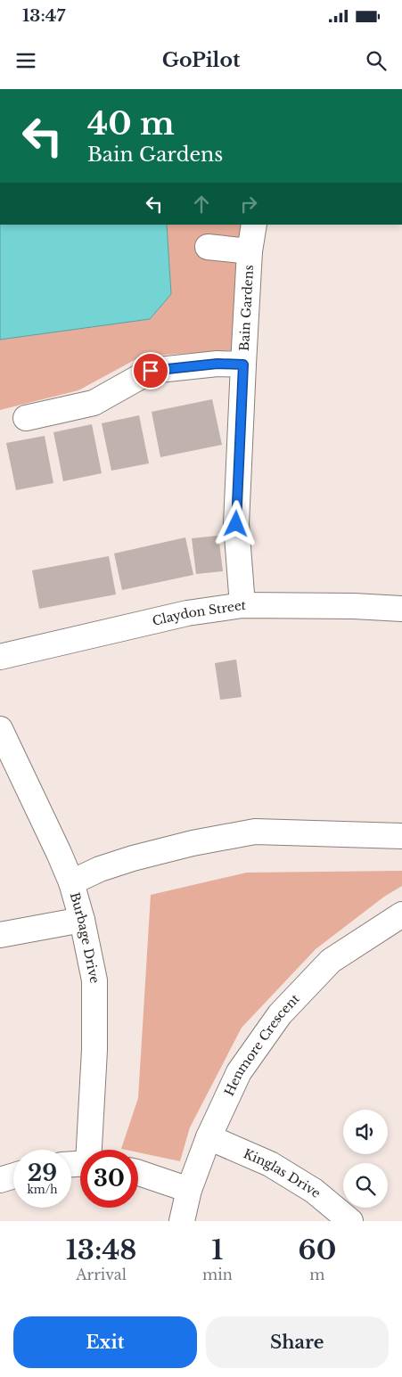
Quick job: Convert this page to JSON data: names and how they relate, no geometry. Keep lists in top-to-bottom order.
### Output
{
  "streets": {
    "street": [
      "Bain Gardens",
      "Claydon Street",
      "Burbage Drive",
      "Henmore Crescent",
      "Kinglas Drive"
    ]
  },
  "crossings": [
    ["Bain Gardens", "Claydon Street"],
    ["Henmore Crescent", "Kinglas Drive"]
  ],
  "page": {
    "status": "13:47",
    "header": "GoPilot",
    "turn": ["40 m", "Bain Gardens"],
    "speed": "29 km/h",
    "limit": "30",
    "eta": [
      "13:48",
      "Arrival",
      "1",
      "min",
      "60",
      "m"
    ],
    "buttons": ["Exit", "Share"]
  }
}
